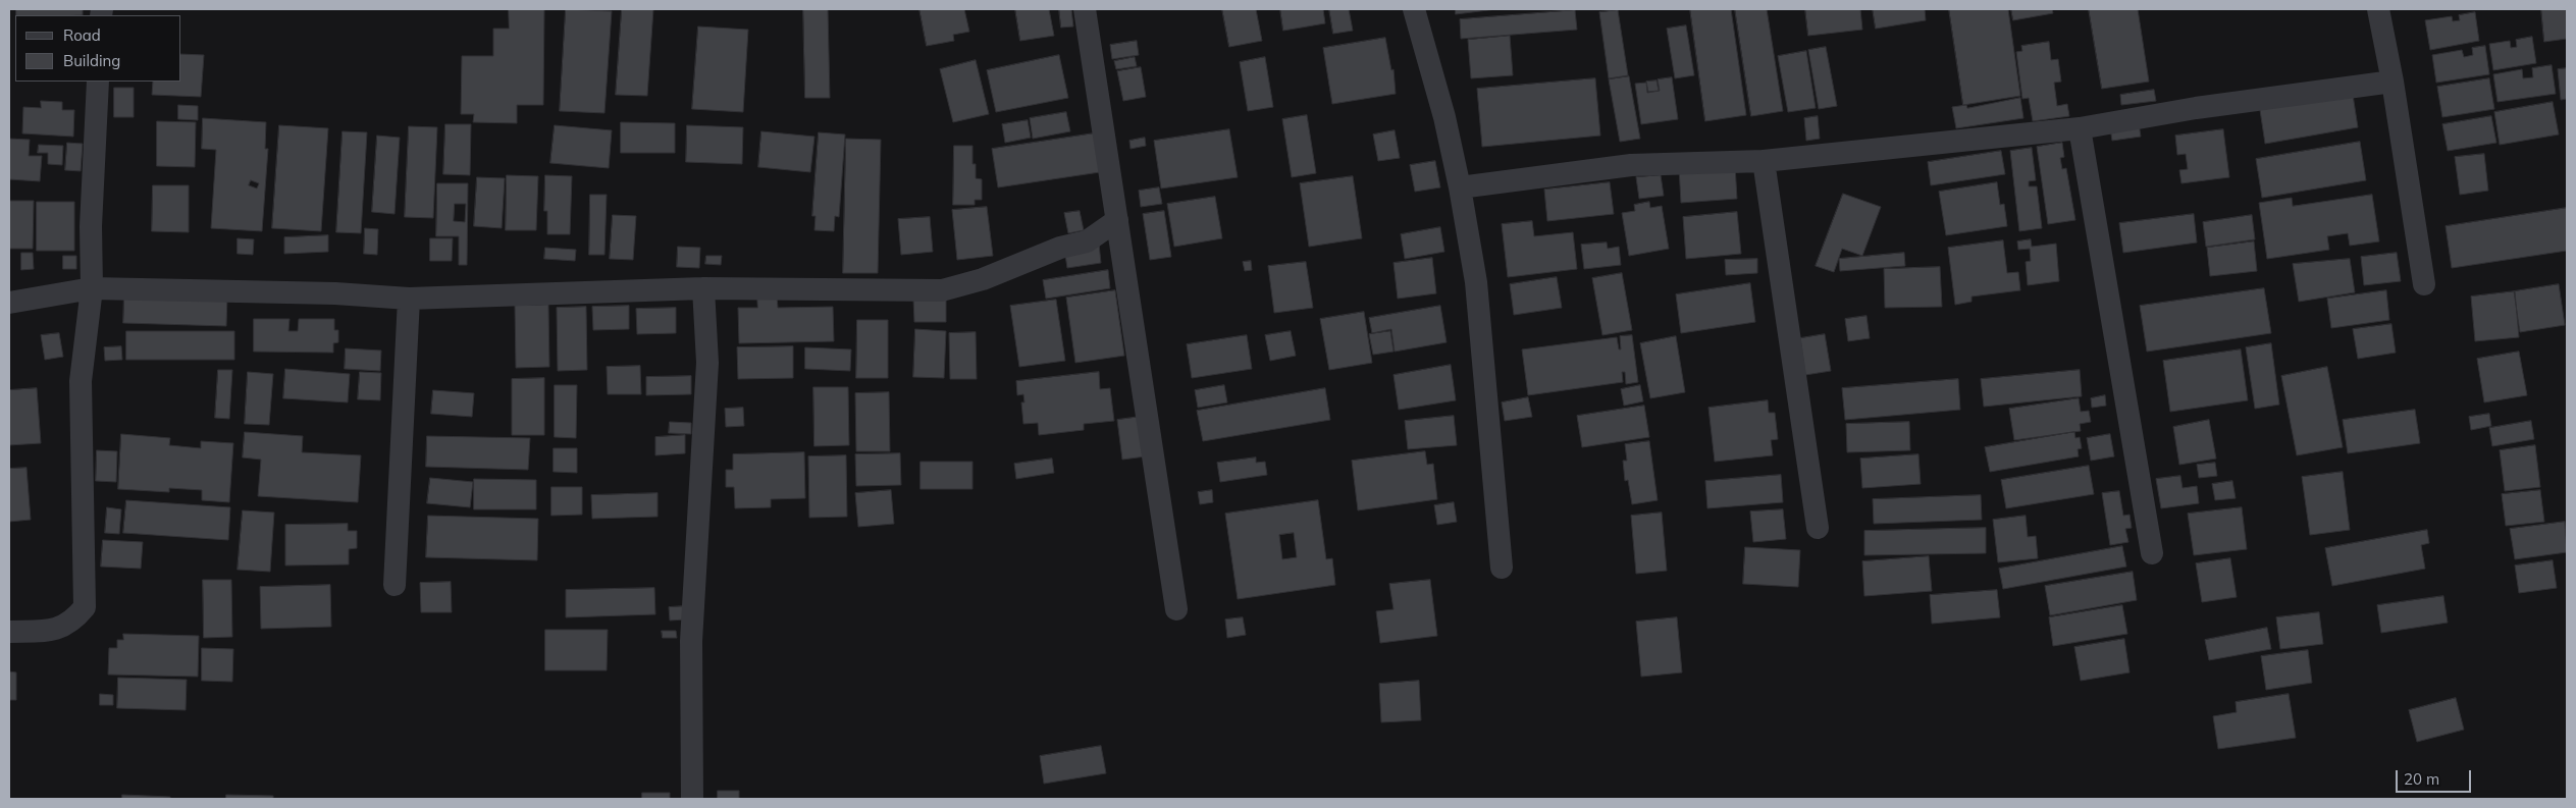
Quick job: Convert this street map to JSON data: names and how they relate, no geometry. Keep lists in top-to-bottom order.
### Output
{
  "legend": ["Road", "Building"],
  "scale_bar": "20 m"
}
